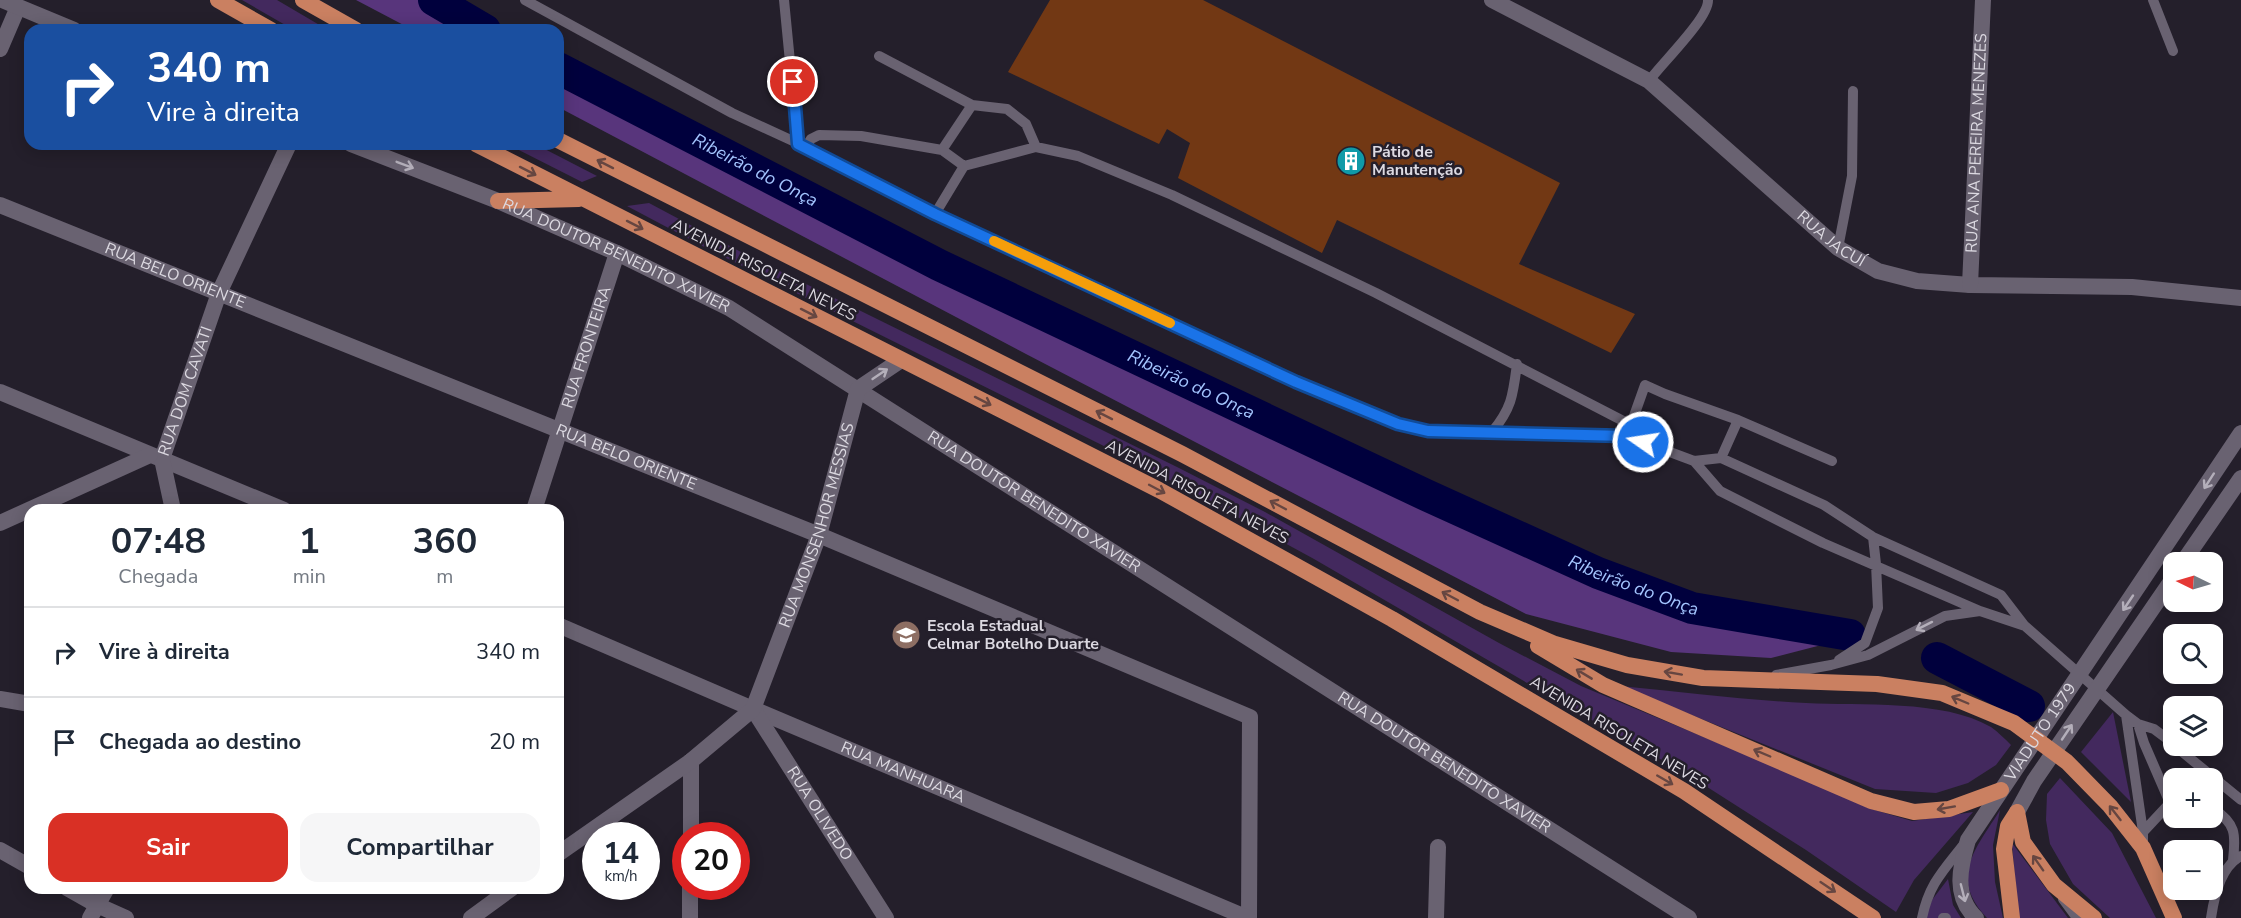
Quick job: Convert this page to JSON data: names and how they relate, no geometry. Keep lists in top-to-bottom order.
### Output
{
  "streets": {
    "highway": ["AVENIDA RISOLETA NEVES"],
    "street": [
      "RUA ANA PEREIRA MENEZES",
      "RUA JACUÍ",
      "RUA DOUTOR BENEDITO XAVIER",
      "RUA BELO ORIENTE",
      "RUA FRONTEIRA",
      "RUA DOM CAVATI",
      "RUA MONSENHOR MESSIAS",
      "VIADUTO 1979",
      "RUA MANHUARA",
      "RUA OLIVEDO"
    ]
  },
  "crossings": [
    ["RUA ANA PEREIRA MENEZES", "RUA JACUÍ"],
    ["RUA DOUTOR BENEDITO XAVIER", "RUA FRONTEIRA"],
    ["RUA DOUTOR BENEDITO XAVIER", "RUA MONSENHOR MESSIAS"],
    ["RUA BELO ORIENTE", "RUA FRONTEIRA"],
    ["RUA BELO ORIENTE", "RUA DOM CAVATI"],
    ["RUA BELO ORIENTE", "RUA MONSENHOR MESSIAS"],
    ["RUA BELO ORIENTE", "RUA MANHUARA"],
    ["RUA MONSENHOR MESSIAS", "RUA MANHUARA"],
    ["RUA MONSENHOR MESSIAS", "RUA OLIVEDO"],
    ["RUA MANHUARA", "RUA OLIVEDO"]
  ],
  "water": ["Ribeirão do Onça"],
  "places": {
    "building": ["Pátio de Manutenção"],
    "school or university": ["Escola Estadual Celmar Botelho Duarte"]
  },
  "north": "left",
  "page": {
    "turn": ["340 m", "Vire à direita"],
    "eta": [
      "07:48",
      "Chegada",
      "1",
      "min",
      "360",
      "m"
    ],
    "map_buttons": ["+", "−"],
    "list": [
      {
        "name": "Vire à direita",
        "value": "340 m"
      },
      {
        "name": "Chegada ao destino",
        "value": "20 m"
      }
    ],
    "buttons": ["Sair", "Compartilhar"],
    "speed": "14 km/h",
    "limit": "20"
  }
}
